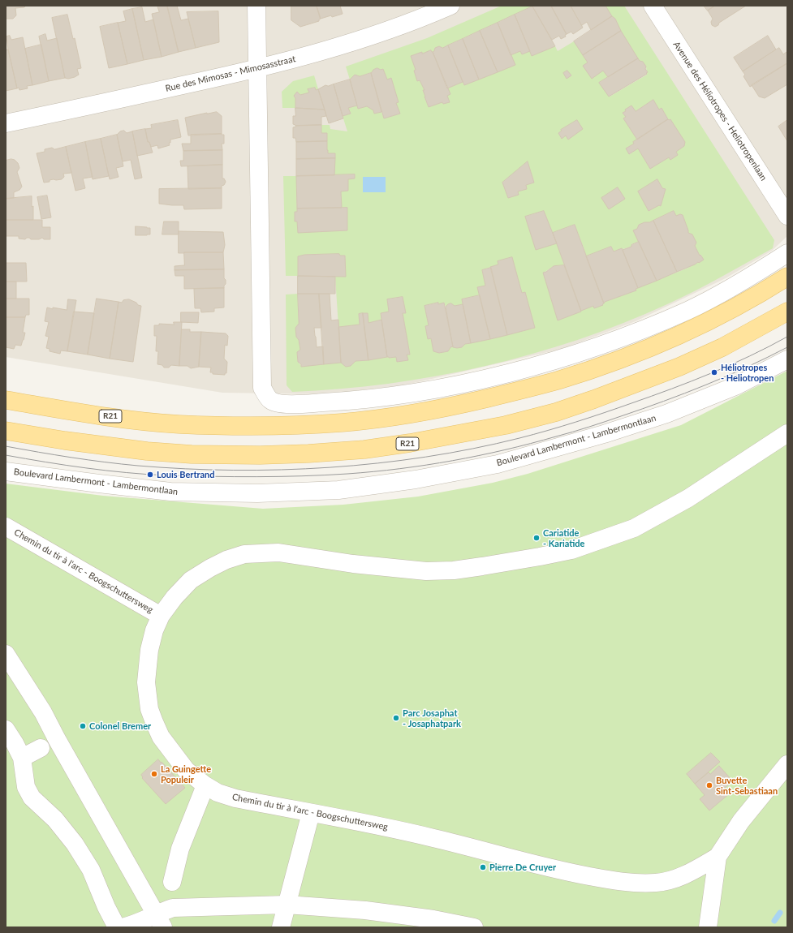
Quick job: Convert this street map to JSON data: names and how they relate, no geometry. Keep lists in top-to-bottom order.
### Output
{
  "streets": {
    "main road": ["R21"],
    "street": [
      "Rue des Mimosas - Mimosasstraat",
      "Avenue des Héliotropes - Heliotropenlaan",
      "Boulevard Lambermont - Lambermontlaan",
      "Chemin du tir à l'arc - Boogschuttersweg"
    ]
  },
  "places": [
    "Héliotropes - Heliotropen",
    "Louis Bertrand",
    "Cariatide - Kariatide",
    "Parc Josaphat - Josaphatpark",
    "Colonel Bremer",
    "La Guingette Populeir",
    "Buvette Sint-Sebastiaan",
    "Pierre De Cruyer"
  ]
}
